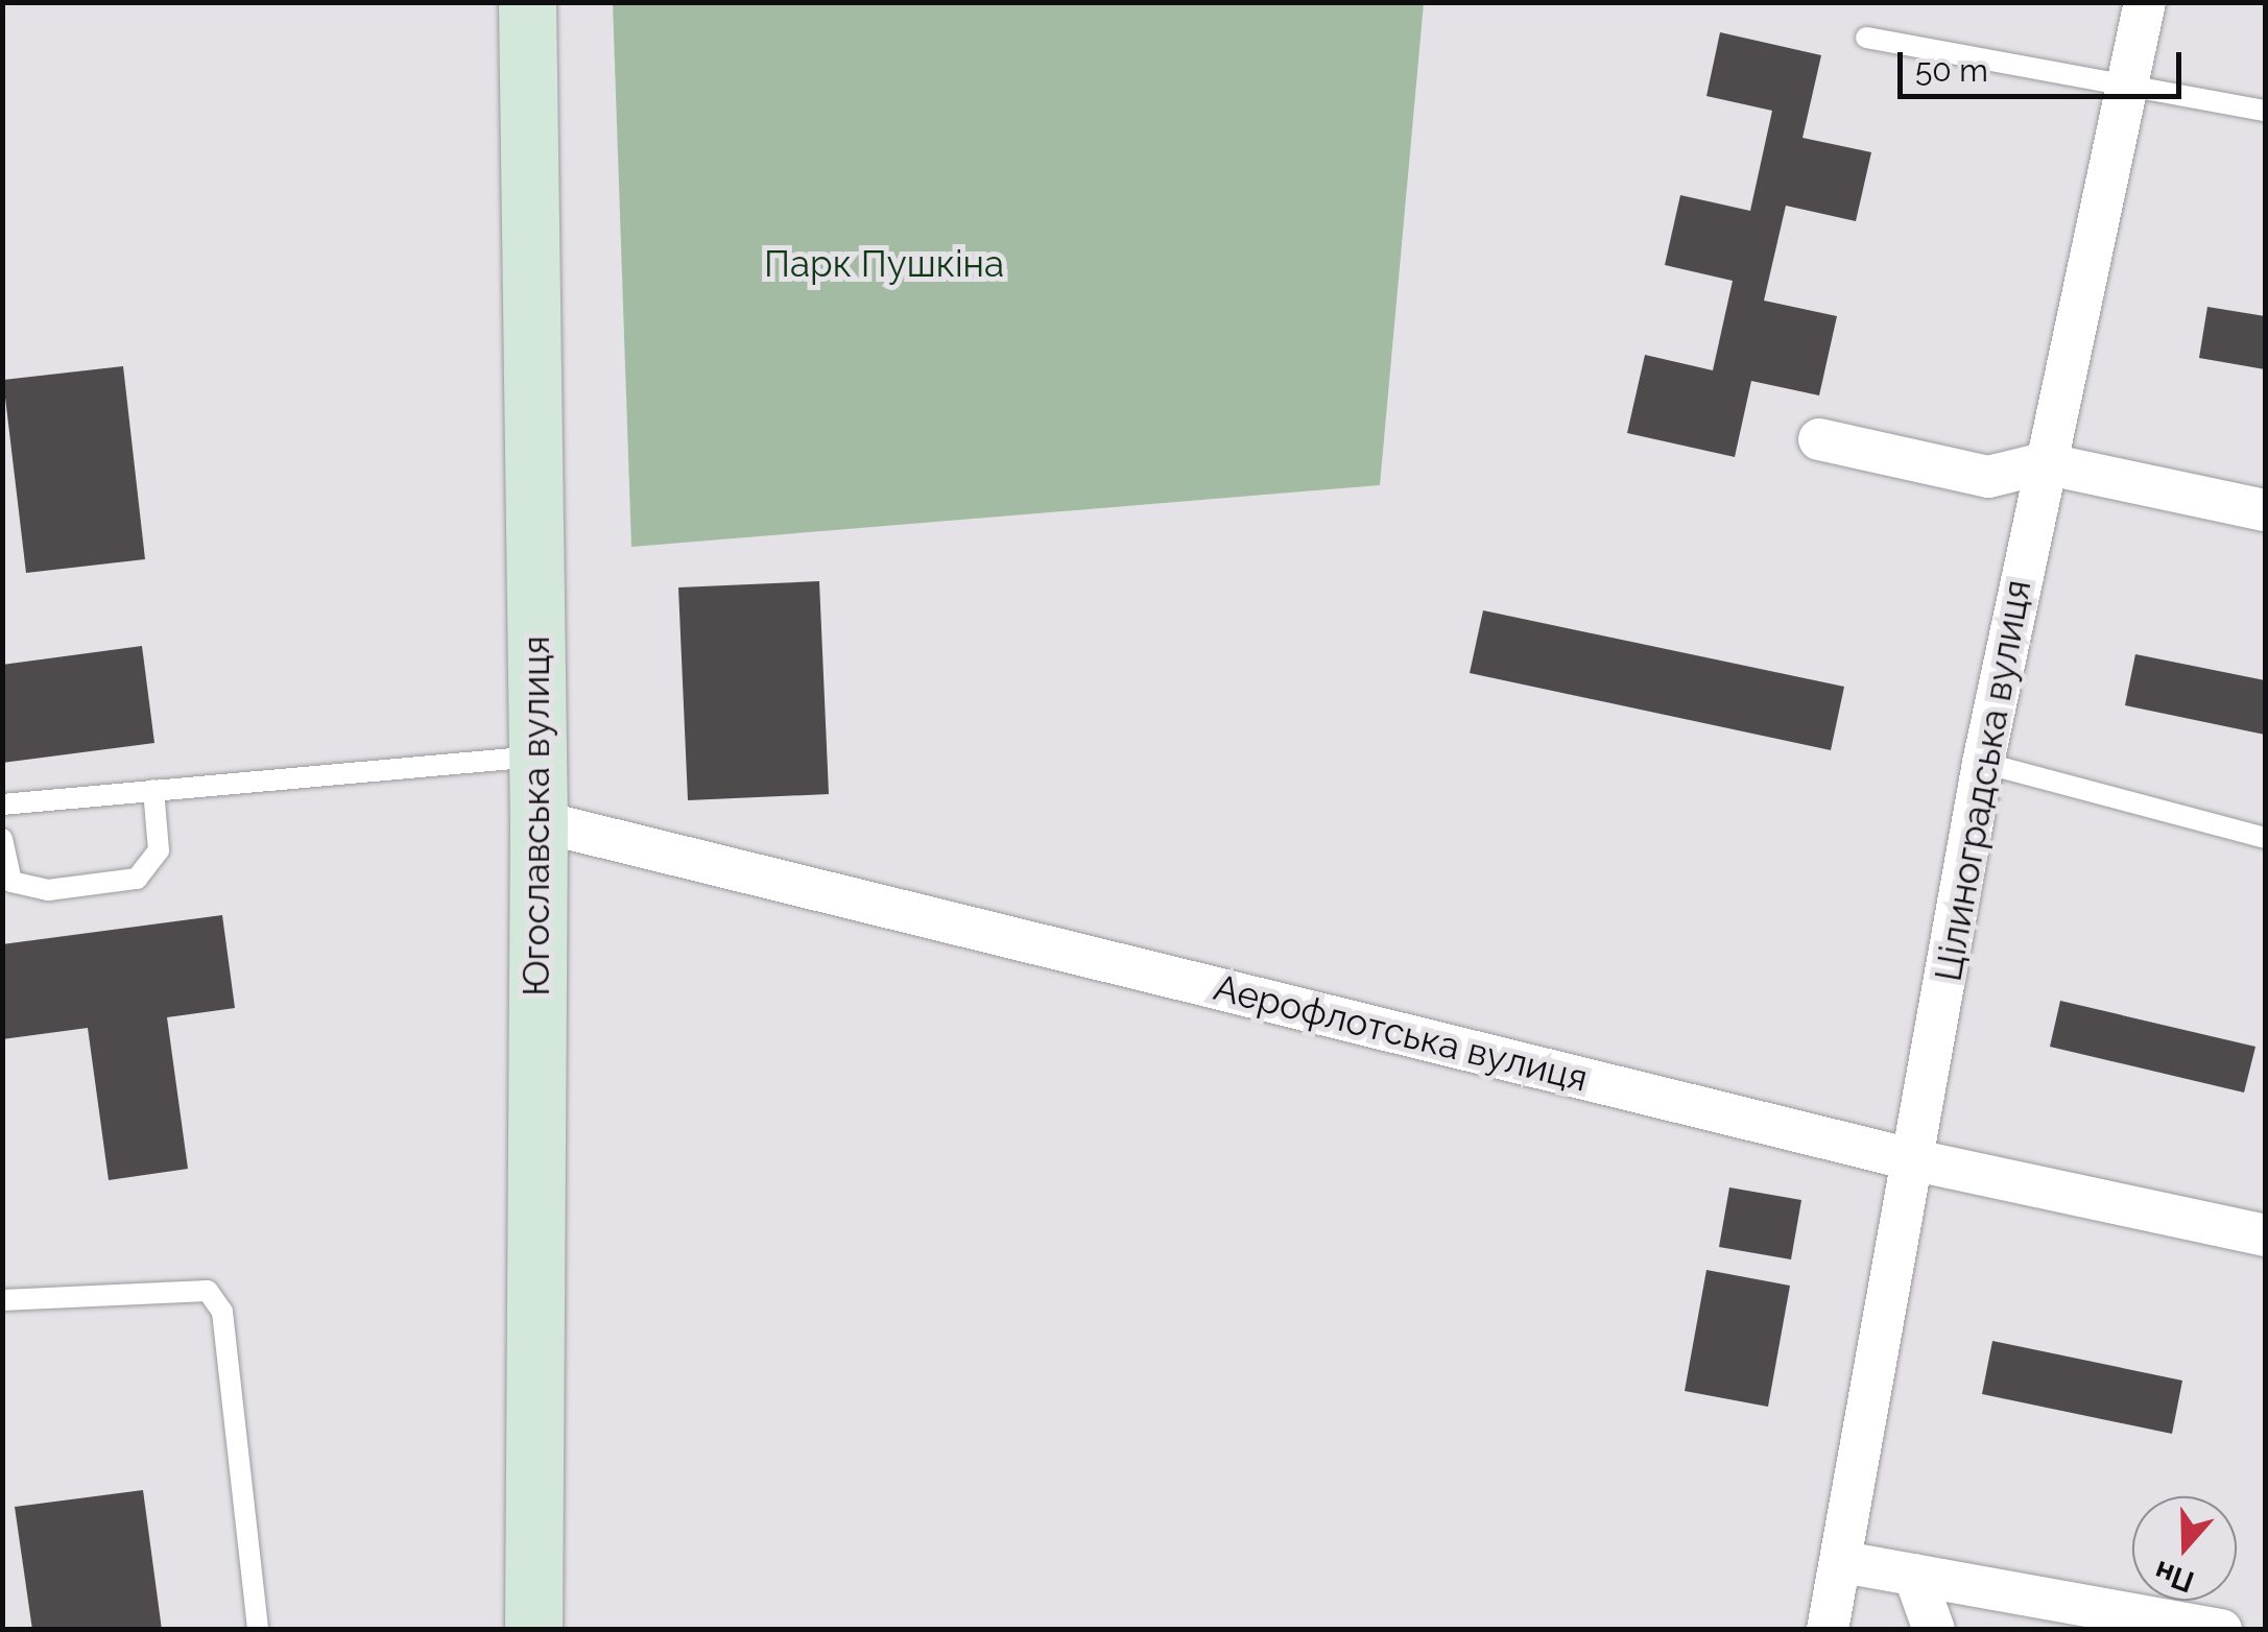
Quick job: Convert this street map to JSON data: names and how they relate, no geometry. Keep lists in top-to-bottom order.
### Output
{
  "streets": {
    "street": ["Цілиноградська вулиця", "Югославська вулиця", "Аерофлотська вулиця"]
  },
  "crossings": [
    ["Цілиноградська вулиця", "Аерофлотська вулиця"],
    ["Югославська вулиця", "Аерофлотська вулиця"]
  ],
  "parks": ["Парк Пушкіна"],
  "scale_bar": "50 m",
  "north": "bottom"
}
